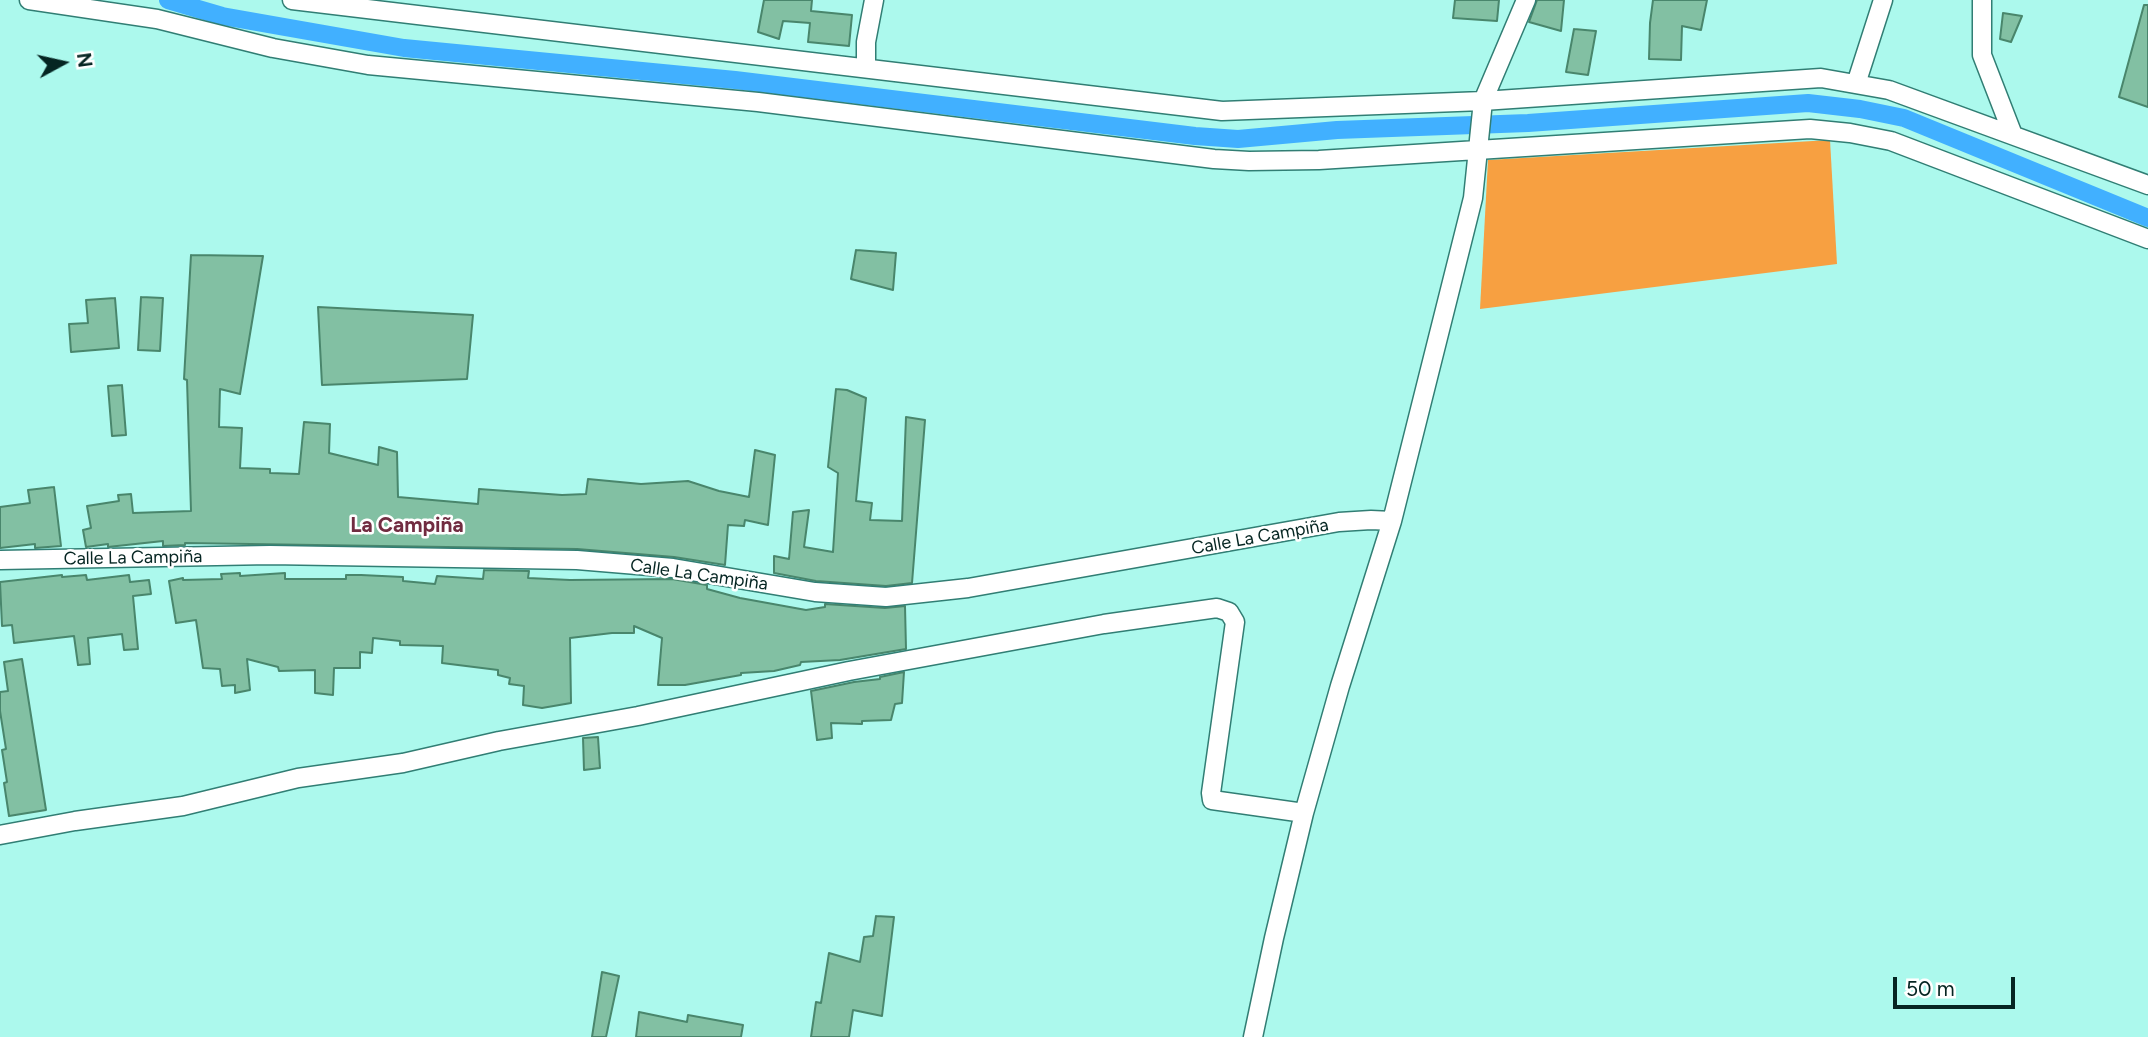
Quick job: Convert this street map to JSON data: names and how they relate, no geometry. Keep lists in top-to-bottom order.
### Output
{
  "streets": {
    "street": ["Calle La Campiña"]
  },
  "districts": ["La Campiña"],
  "scale_bar": "50 m",
  "north": "right"
}
